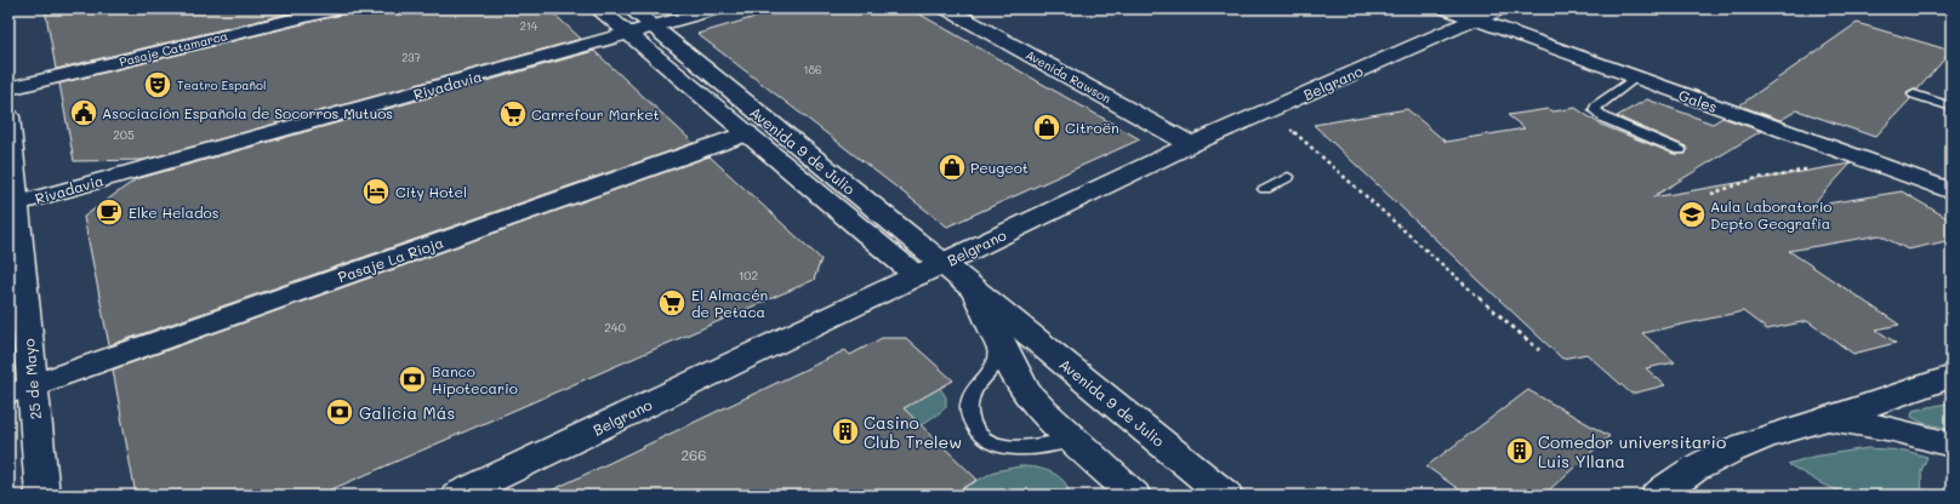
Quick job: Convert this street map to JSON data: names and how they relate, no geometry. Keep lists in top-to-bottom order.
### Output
{
  "streets": {
    "street": [
      "Pasaje Catamarca",
      "Avenida Rawson",
      "Belgrano",
      "Rivadavia",
      "Gales",
      "Avenida 9 de Julio",
      "Pasaje La Rioja",
      "25 de Mayo"
    ]
  },
  "crossings": [
    ["Avenida Rawson", "Belgrano"],
    ["Belgrano", "Gales"],
    ["Belgrano", "Avenida 9 de Julio"],
    ["Rivadavia", "Avenida 9 de Julio"],
    ["Rivadavia", "25 de Mayo"],
    ["Avenida 9 de Julio", "Pasaje La Rioja"],
    ["Pasaje La Rioja", "25 de Mayo"]
  ],
  "places": {
    "theatre": ["Teatro Español"],
    "public building": ["Asociación Española de Socorros Mutuos"],
    "supermarket": ["Carrefour Market", "El Almacén de Petaca"],
    "shop": ["Citroën", "Peugeot"],
    "hotel": ["City Hotel"],
    "cafe": ["Elke Helados"],
    "school or university": ["Aula Laboratorio Depto Geografía"],
    "bank": ["Banco Hipotecario", "Galicia Más"],
    "building": ["Casino Club Trelew", "Comedor universitario Luis Yllana"]
  },
  "house_numbers": [
    "214",
    "237",
    "186",
    "205",
    "102",
    "240",
    "266"
  ]
}
